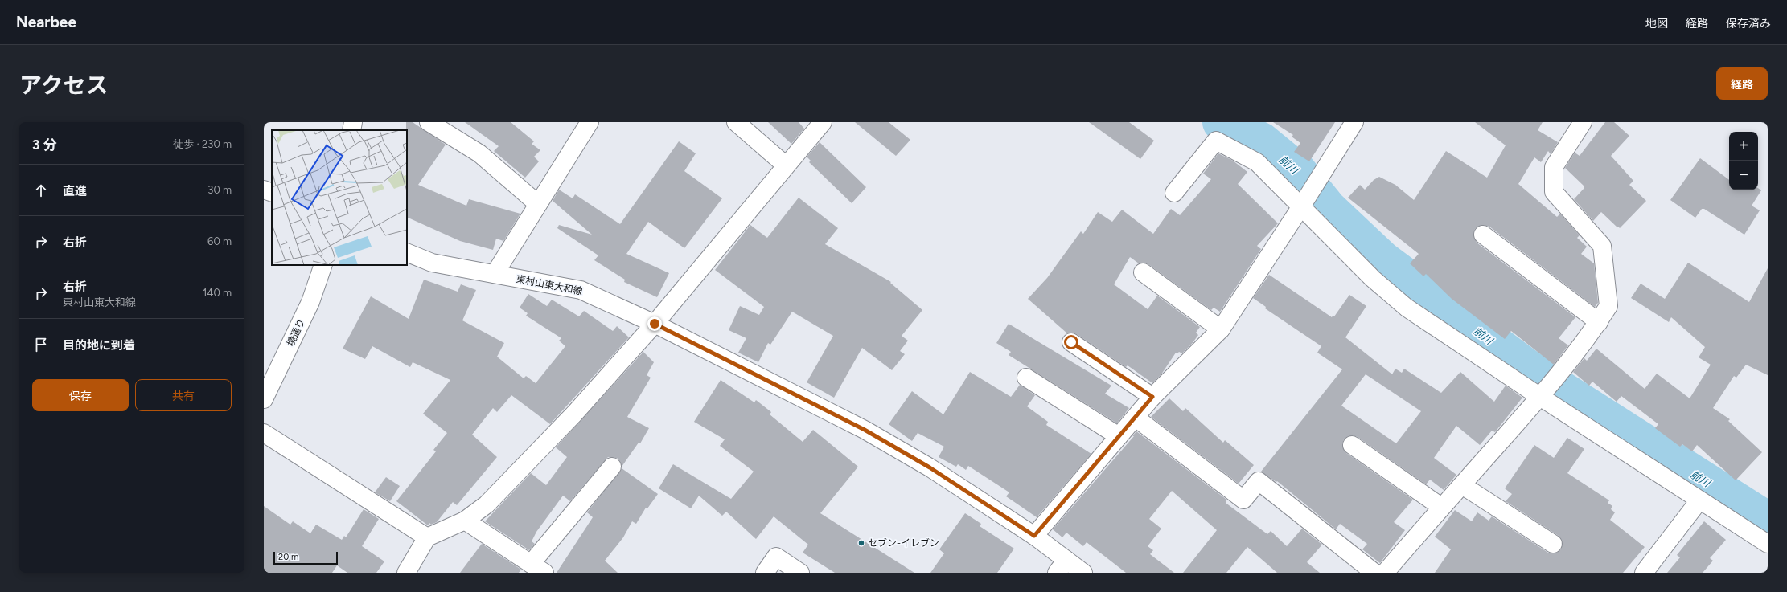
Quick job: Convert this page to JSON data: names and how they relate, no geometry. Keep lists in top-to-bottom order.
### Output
{
  "streets": {
    "street": ["東村山東大和線", "境通り"]
  },
  "water": ["前川"],
  "places": ["セブン-イレブン"],
  "scale_bar": "20 m",
  "page": {
    "header": "Nearbee",
    "nav": ["地図", "経路", "保存済み"],
    "title": "アクセス",
    "buttons": [
      "経路",
      ["保存", "共有"]
    ],
    "heading": ["3 分", "徒歩 · 230 m"],
    "map_buttons": ["+", "−"],
    "list": [
      ["直進", "30 m"],
      ["右折", "60 m"],
      ["右折", "東村山東大和線", "140 m"],
      "目的地に到着"
    ],
    "scale": "20 m"
  }
}
